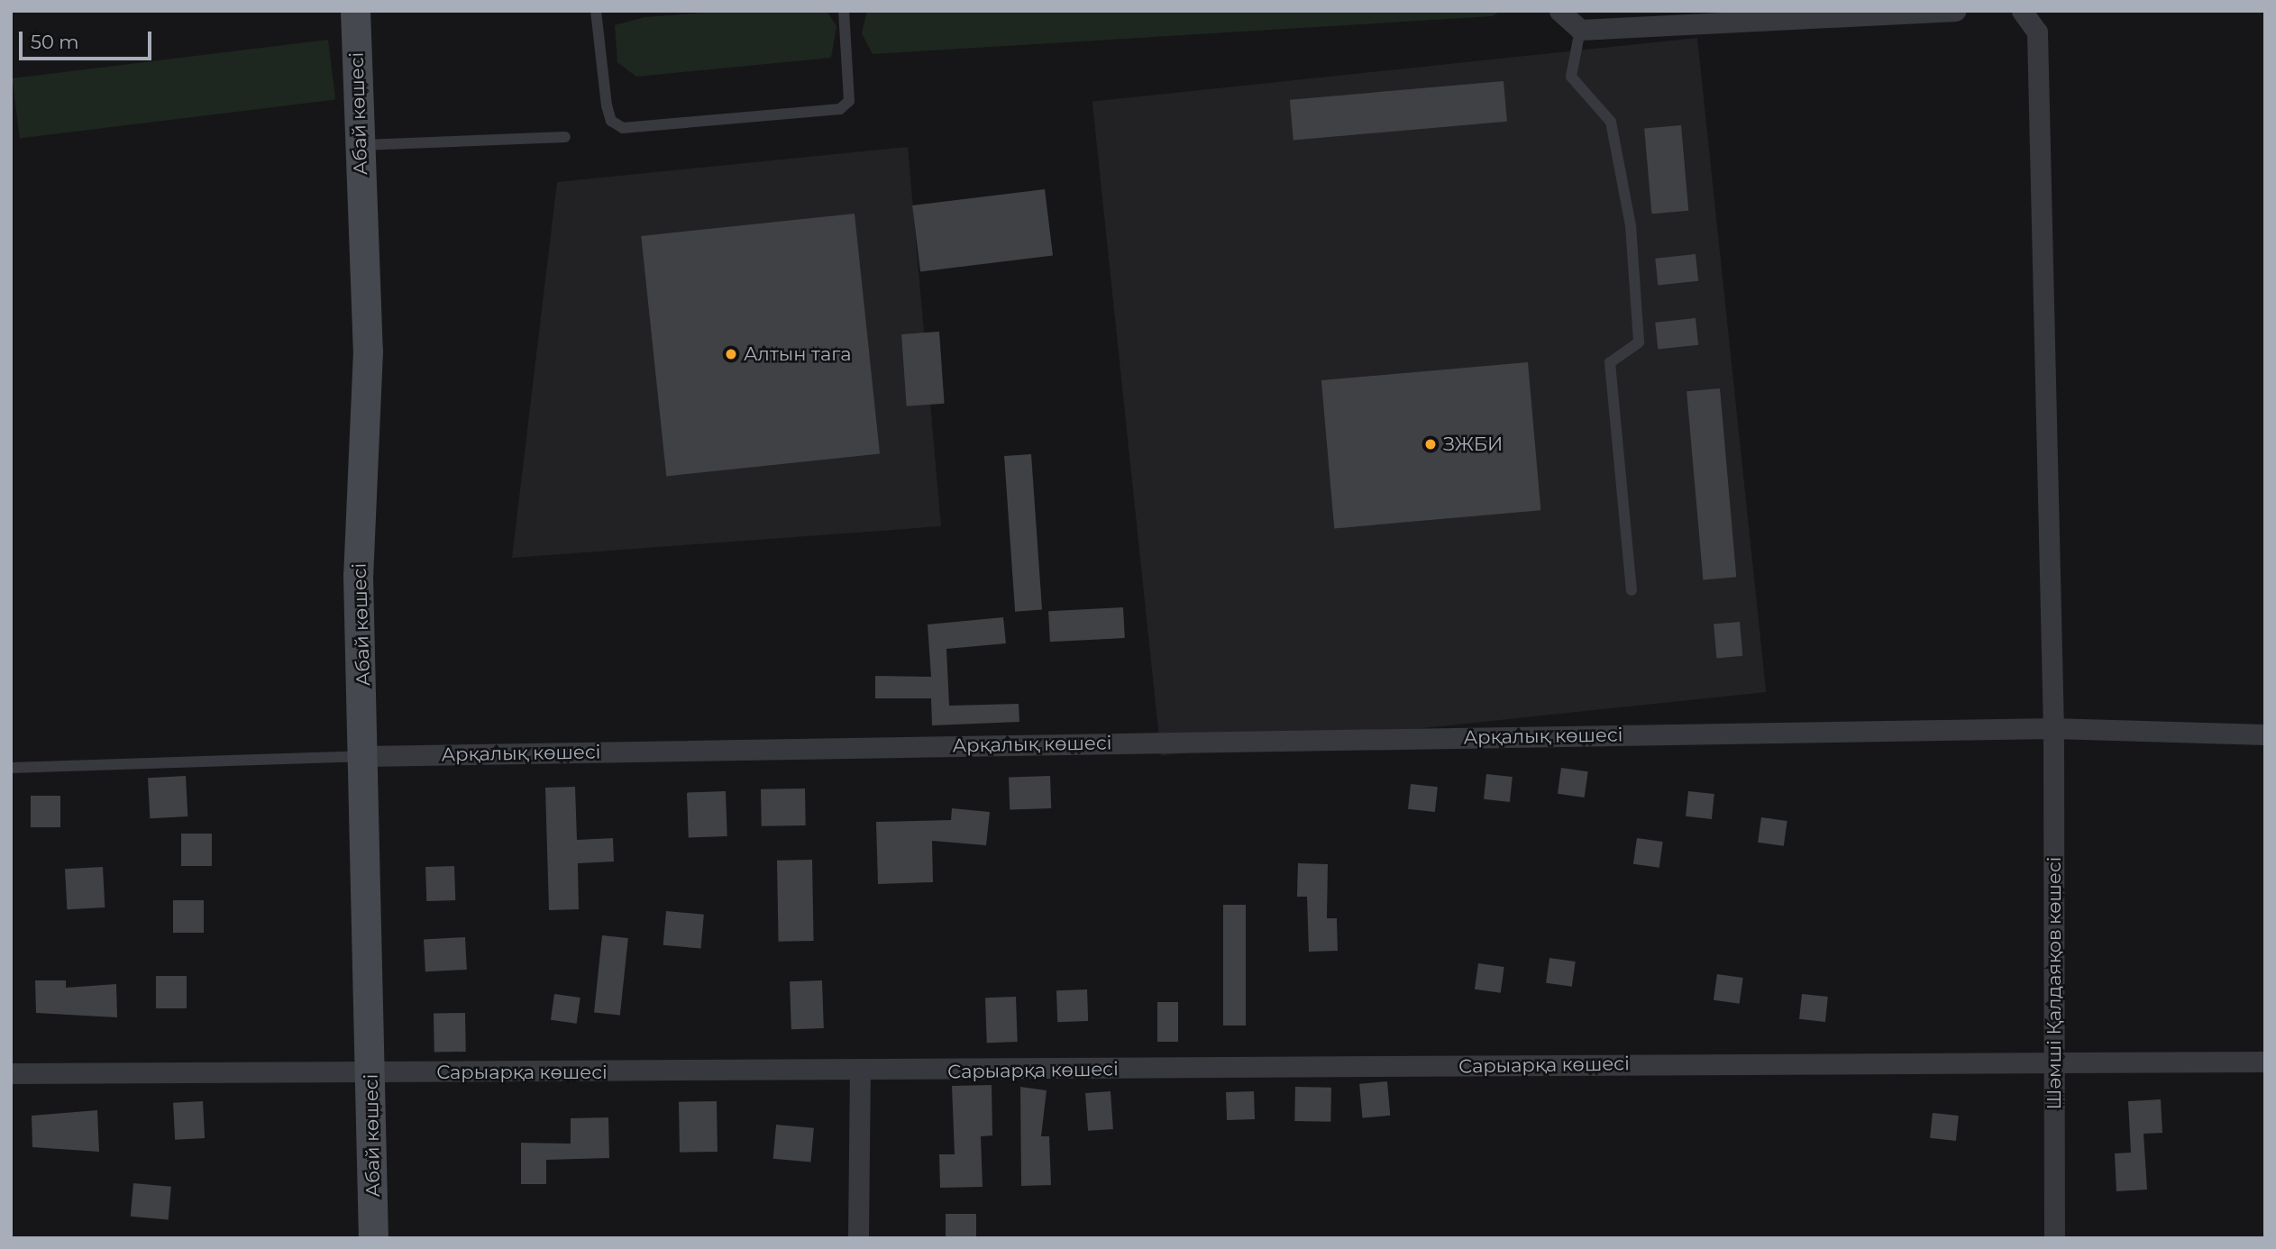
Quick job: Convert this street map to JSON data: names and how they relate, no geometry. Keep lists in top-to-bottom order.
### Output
{
  "streets": {
    "main road": ["Абай көшесі"],
    "street": ["Арқалық көшесі", "Шәмші Қалдаяқов көшесі", "Сарыарқа көшесі"]
  },
  "crossings": [
    ["Абай көшесі", "Арқалық көшесі"],
    ["Абай көшесі", "Сарыарқа көшесі"],
    ["Арқалық көшесі", "Шәмші Қалдаяқов көшесі"],
    ["Шәмші Қалдаяқов көшесі", "Сарыарқа көшесі"]
  ],
  "places": ["Алтын тага", "ЗЖБИ"],
  "scale_bar": "50 m"
}
